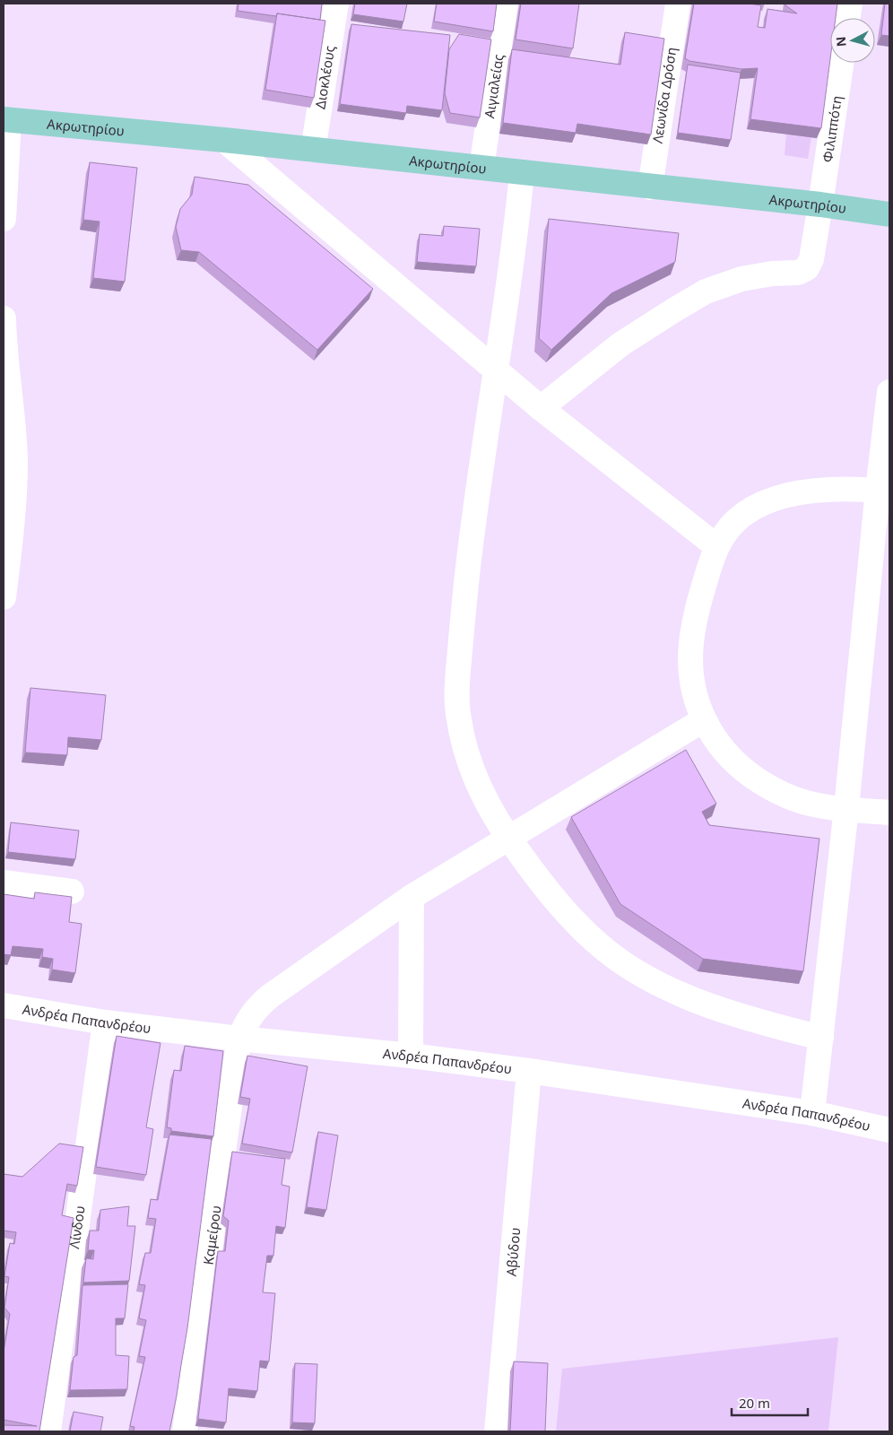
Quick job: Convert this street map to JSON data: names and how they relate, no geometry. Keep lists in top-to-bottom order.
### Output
{
  "streets": {
    "main road": ["Ακρωτηρίου"],
    "street": [
      "Διοκλέους",
      "Αιγιαλείας",
      "Λεωνίδα Δρόση",
      "Φιλιππότη",
      "Ανδρέα Παπανδρέου",
      "Λίνδου",
      "Καμείρου",
      "Αβύδου"
    ]
  },
  "crossings": [
    ["Διοκλέους", "Ακρωτηρίου"],
    ["Αιγιαλείας", "Ακρωτηρίου"],
    ["Λεωνίδα Δρόση", "Ακρωτηρίου"],
    ["Ακρωτηρίου", "Φιλιππότη"],
    ["Ανδρέα Παπανδρέου", "Λίνδου"],
    ["Ανδρέα Παπανδρέου", "Καμείρου"],
    ["Ανδρέα Παπανδρέου", "Αβύδου"]
  ],
  "scale_bar": "20 m",
  "north": "left"
}
